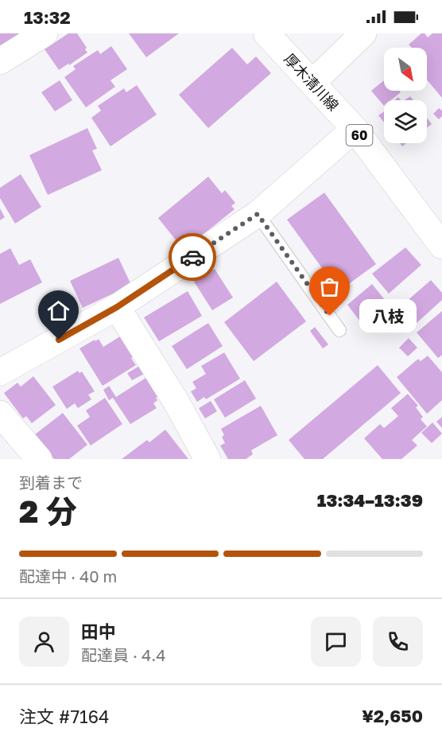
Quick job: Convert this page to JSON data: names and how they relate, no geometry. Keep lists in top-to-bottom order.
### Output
{
  "streets": {
    "street": ["厚木清川線", "60"]
  },
  "places": ["八枝"],
  "north": "bottom right",
  "page": {
    "status": "13:32",
    "bubble": "八枝",
    "heading": ["2 分", "到着まで", "13:34–13:39"],
    "panel": [
      "田中",
      "配達員 · 4.4",
      "注文 #7164",
      "¥2,650"
    ],
    "bar": "配達中 · 40 m"
  }
}
